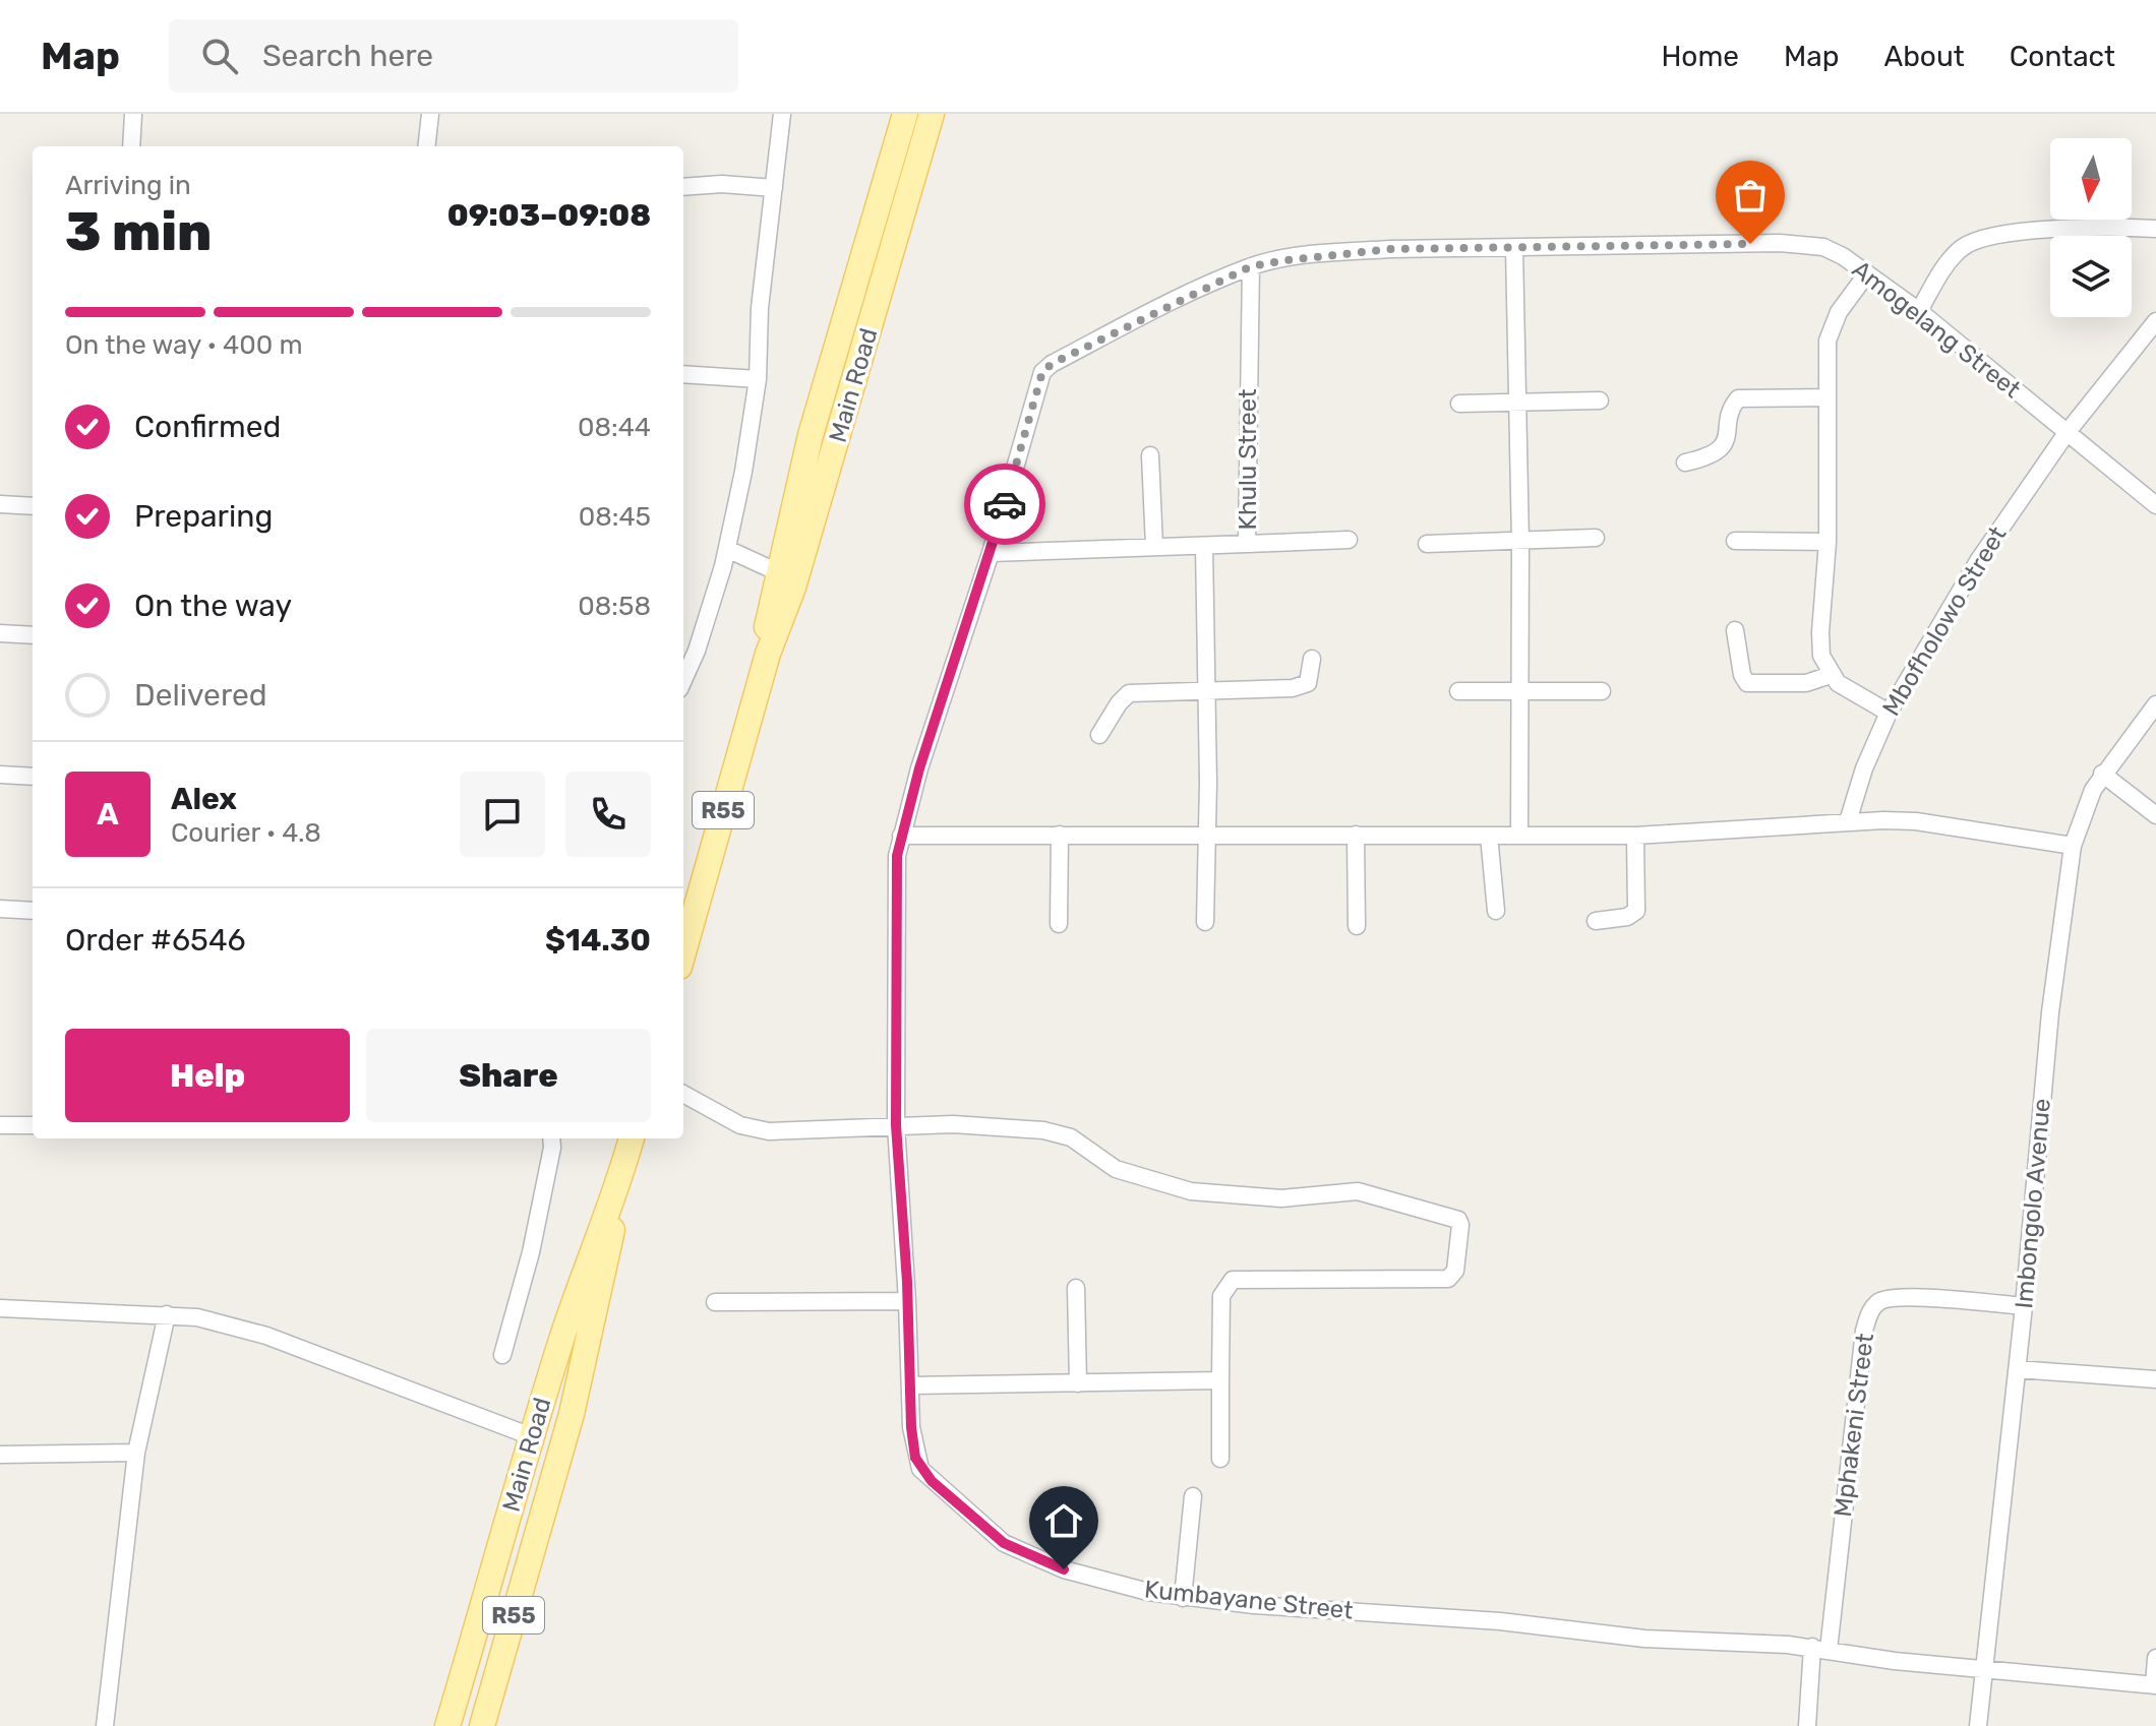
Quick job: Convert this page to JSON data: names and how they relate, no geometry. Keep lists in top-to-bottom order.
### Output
{
  "streets": {
    "main road": ["Main Road", "R55"],
    "street": [
      "Amogelang Street",
      "Khulu Street",
      "Mbofholowo Street",
      "Imbongolo Avenue",
      "Mphakeni Street",
      "Kumbayane Street"
    ]
  },
  "crossings": [
    ["Amogelang Street", "Khulu Street"],
    ["Amogelang Street", "Mbofholowo Street"],
    ["Amogelang Street", "Kumbayane Street"],
    ["Imbongolo Avenue", "Mphakeni Street"],
    ["Imbongolo Avenue", "Kumbayane Street"],
    ["Mphakeni Street", "Kumbayane Street"]
  ],
  "north": "bottom",
  "page": {
    "header": "Map",
    "search": "Search here",
    "nav": [
      "Home",
      "Map",
      "About",
      "Contact"
    ],
    "heading": ["3 min", "Arriving in", "09:03–09:08"],
    "panel": [
      "Alex",
      "Courier · 4.8",
      "Order #6546",
      "$14.30"
    ],
    "bar": "On the way · 400 m",
    "list": [
      ["Confirmed", "08:44"],
      ["Preparing", "08:45"],
      ["On the way", "08:58"],
      "Delivered"
    ],
    "round": "A",
    "buttons": ["Help", "Share"]
  }
}
